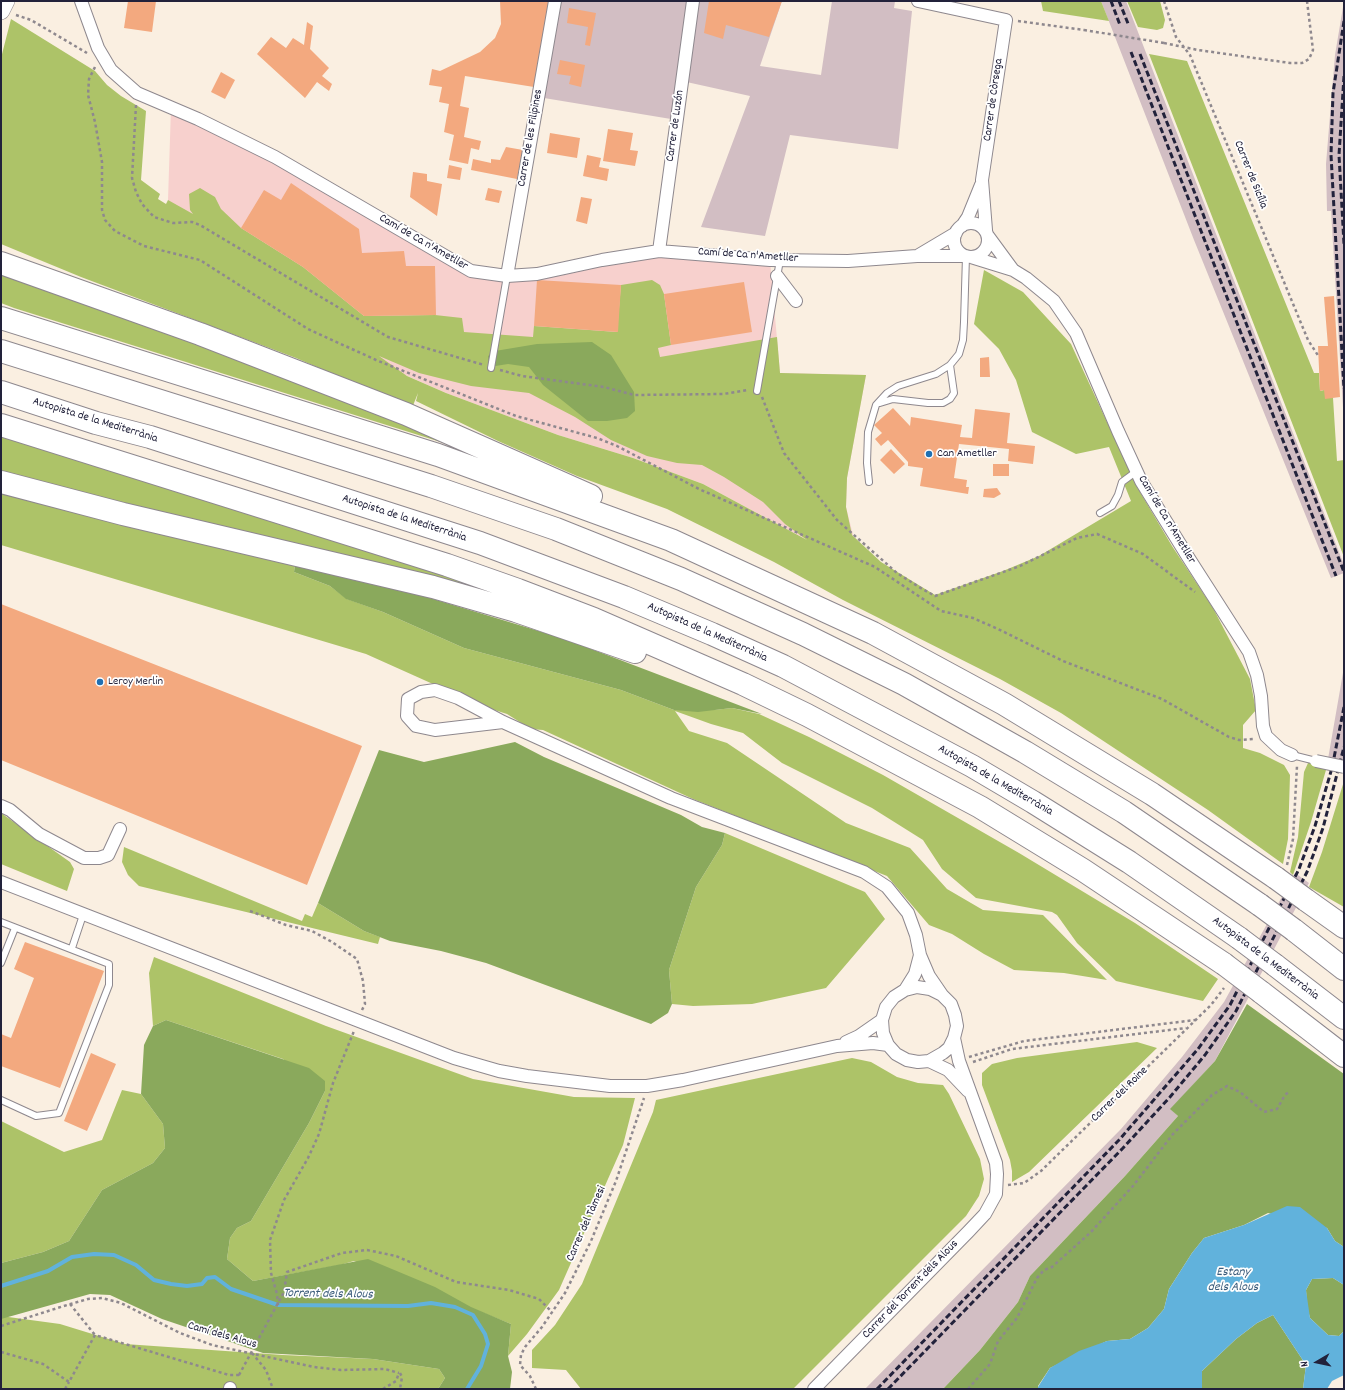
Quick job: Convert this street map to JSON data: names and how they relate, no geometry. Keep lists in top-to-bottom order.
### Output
{
  "streets": {
    "highway": ["Autopista de la Mediterrània"],
    "street": [
      "Carrer de Còrsega",
      "Carrer de Luzón",
      "Carrer de les Filipines",
      "Camí de Ca n'Ametller",
      "Carrer del Torrent dels Alous"
    ],
    "path": [
      "Carrer de Sicília",
      "Carrer del Roine",
      "Carrer del Tàmesi",
      "Camí dels Alous"
    ]
  },
  "crossings": [
    ["Carrer de Còrsega", "Camí de Ca n'Ametller"],
    ["Carrer de Luzón", "Camí de Ca n'Ametller"],
    ["Carrer de les Filipines", "Camí de Ca n'Ametller"],
    ["Carrer del Roine", "Carrer del Torrent dels Alous"]
  ],
  "water": ["Estany dels Alous", "Torrent dels Alous"],
  "places": ["Can Ametller", "Leroy Merlin"],
  "north": "left"
}
